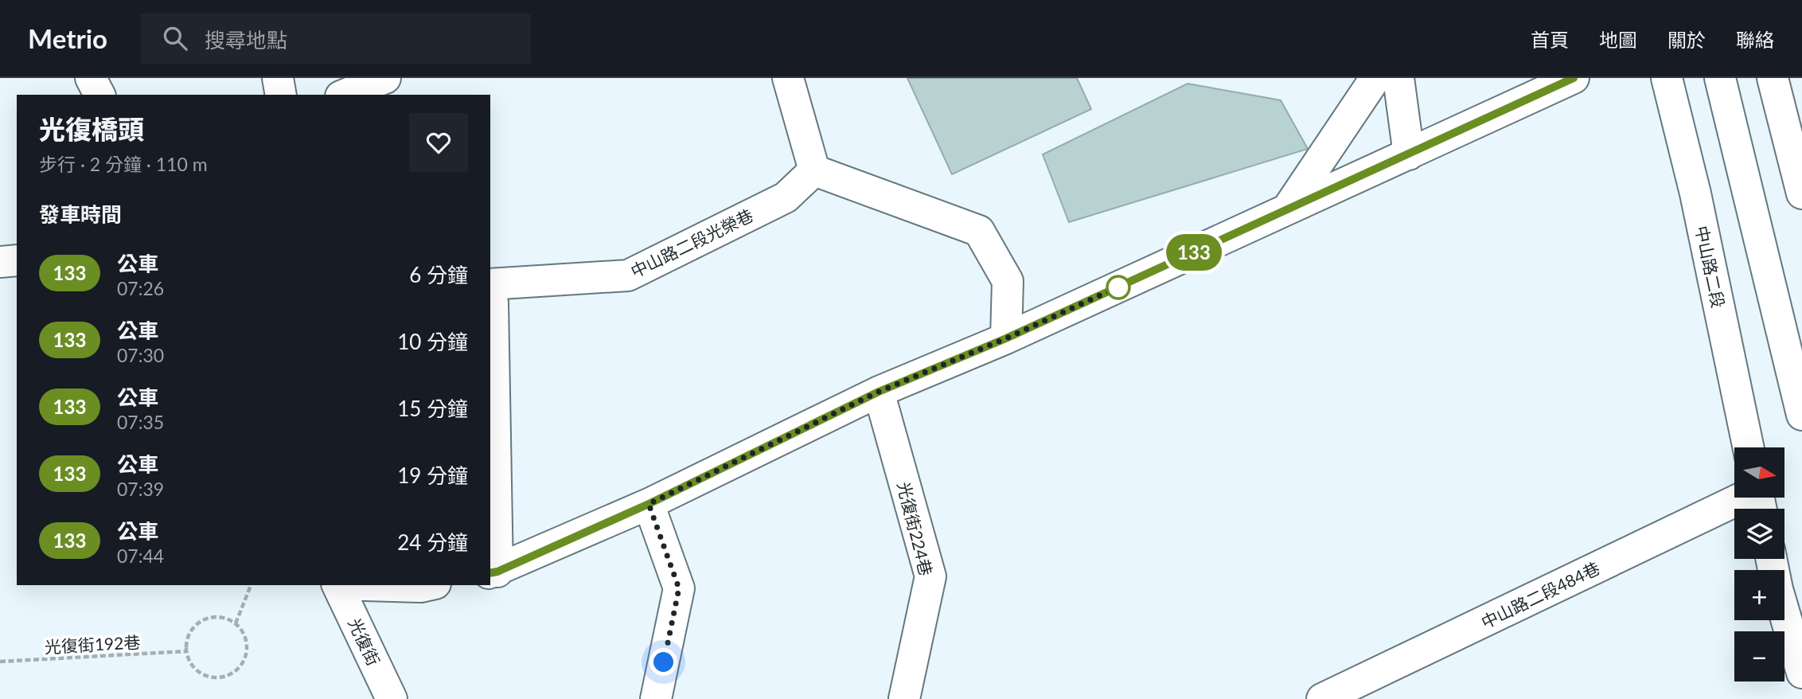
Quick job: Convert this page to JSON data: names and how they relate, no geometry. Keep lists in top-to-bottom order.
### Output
{
  "streets": {
    "street": [
      "中山路二段光榮巷",
      "中山路二段",
      "光復街224巷",
      "中山路二段484巷",
      "光復街"
    ],
    "path": ["光復街192巷"]
  },
  "lines": ["bus line 133"],
  "north": "right",
  "page": {
    "header": "Metrio",
    "search": "搜尋地點",
    "nav": [
      "首頁",
      "地圖",
      "關於",
      "聯絡"
    ],
    "on_map": "133",
    "heading": [
      ["光復橋頭", "步行 · 2 分鐘 · 110 m"],
      "發車時間"
    ],
    "list": [
      {
        "mark": "133",
        "name": "公車",
        "note": "07:26",
        "value": "6 分鐘"
      },
      {
        "mark": "133",
        "name": "公車",
        "note": "07:30",
        "value": "10 分鐘"
      },
      {
        "mark": "133",
        "name": "公車",
        "note": "07:35",
        "value": "15 分鐘"
      },
      {
        "mark": "133",
        "name": "公車",
        "note": "07:39",
        "value": "19 分鐘"
      },
      {
        "mark": "133",
        "name": "公車",
        "note": "07:44",
        "value": "24 分鐘"
      }
    ],
    "map_buttons": ["+", "−"]
  }
}
